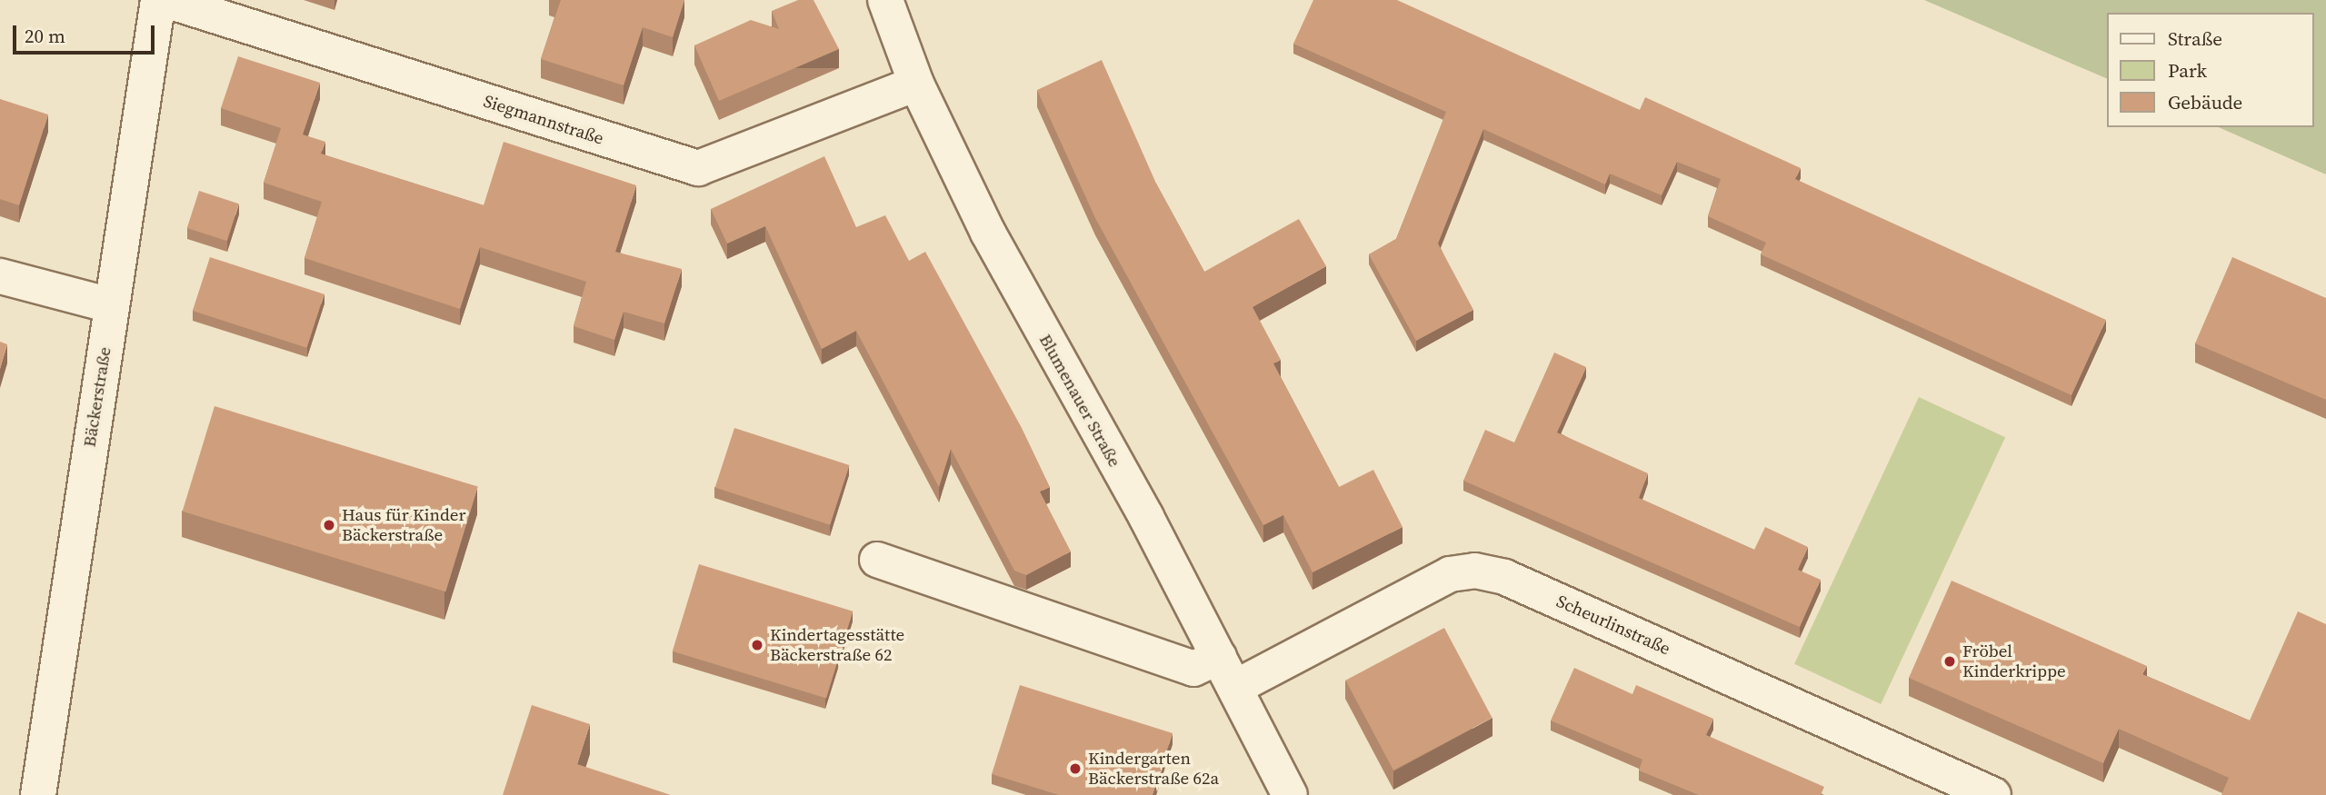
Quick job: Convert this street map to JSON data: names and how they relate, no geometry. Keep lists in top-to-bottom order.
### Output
{
  "streets": {
    "street": [
      "Siegmannstraße",
      "Bäckerstraße",
      "Blumenauer Straße",
      "Scheurlinstraße"
    ]
  },
  "crossings": [
    ["Siegmannstraße", "Blumenauer Straße"],
    ["Blumenauer Straße", "Scheurlinstraße"]
  ],
  "places": [
    "Haus für Kinder Bäckerstraße",
    "Kindertagesstätte Bäckerstraße 62",
    "Fröbel Kinderkrippe",
    "Kindergarten Bäckerstraße 62a"
  ],
  "legend": ["Straße", "Park", "Gebäude"],
  "scale_bar": "20 m"
}
